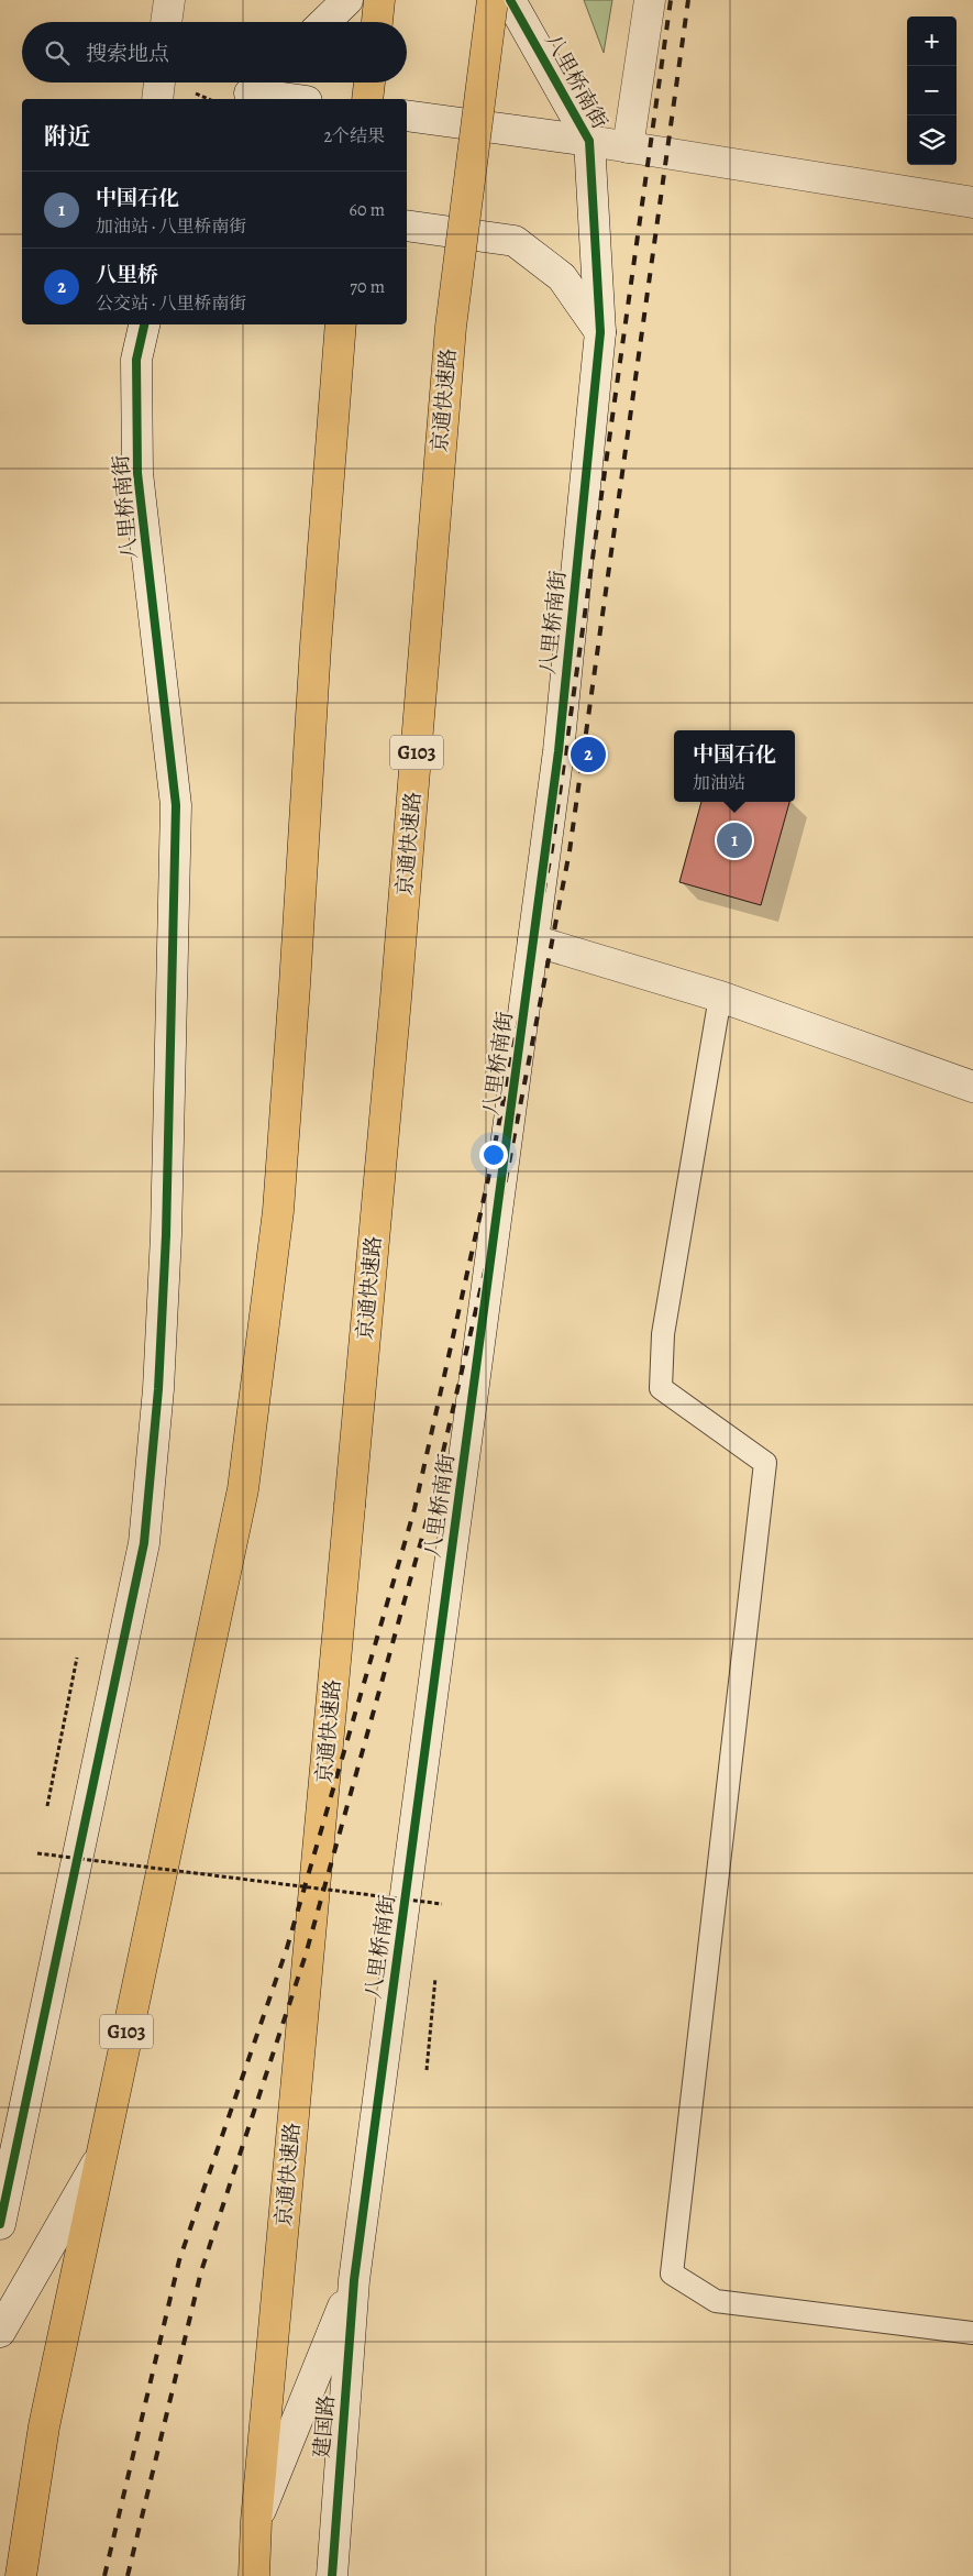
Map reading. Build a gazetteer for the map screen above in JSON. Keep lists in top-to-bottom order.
{
  "streets": {
    "highway": ["京通快速路", "G103"],
    "street": ["八里桥南街", "建国路"]
  },
  "crossings": [
    ["八里桥南街", "建国路"]
  ],
  "page": {
    "map_buttons": ["+", "−"],
    "search": "搜索地点",
    "heading": ["附近", "2个结果"],
    "list": [
      {
        "mark": "1",
        "name": "中国石化",
        "note": "加油站 · 八里桥南街",
        "value": "60 m"
      },
      {
        "mark": "2",
        "name": "八里桥",
        "note": "公交站 · 八里桥南街",
        "value": "70 m"
      }
    ],
    "popup": ["中国石化", "加油站"],
    "pins": ["2", "1"]
  }
}
